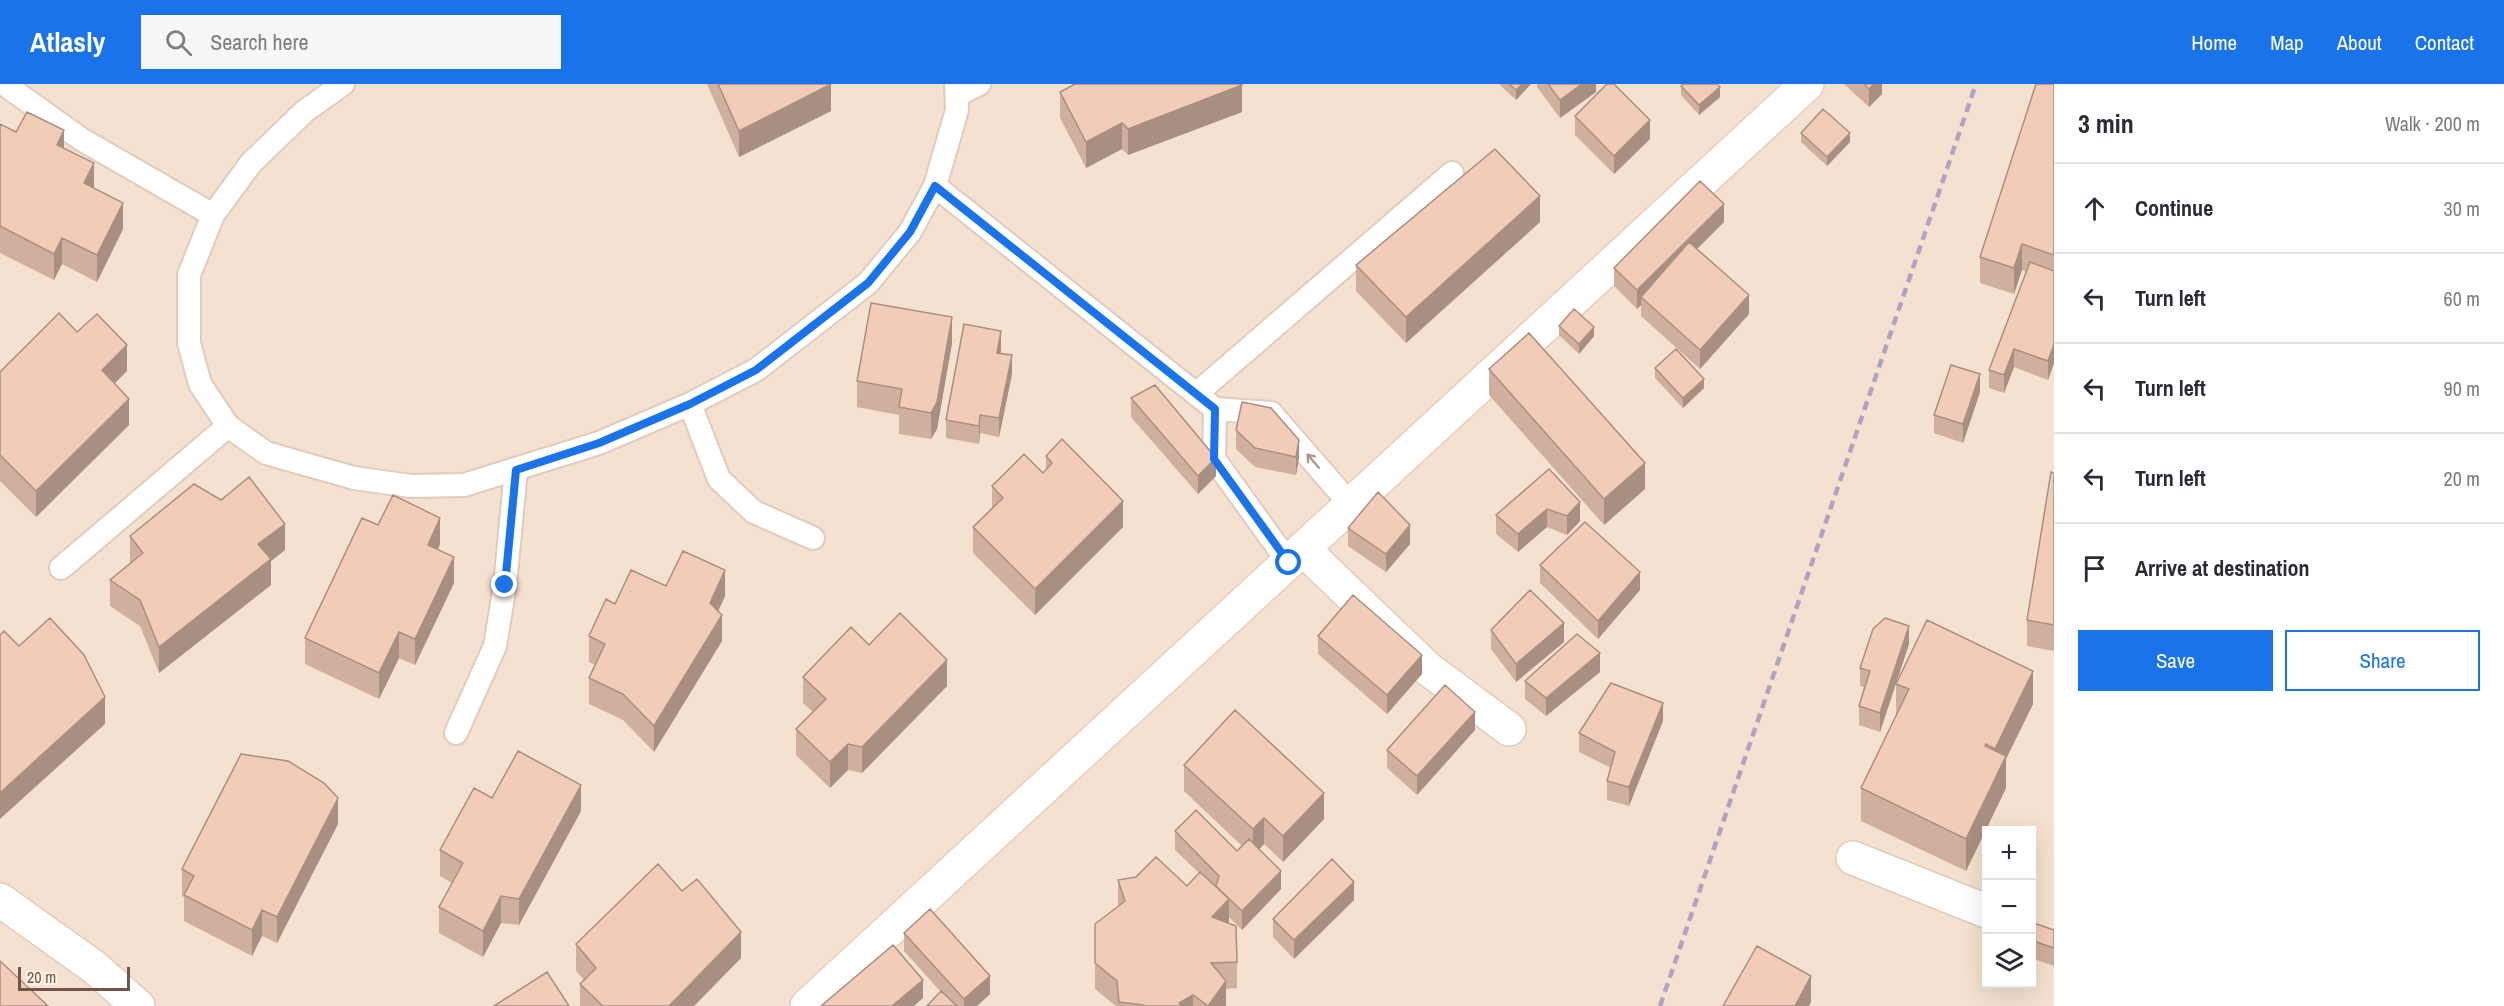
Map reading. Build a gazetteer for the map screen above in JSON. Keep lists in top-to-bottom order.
{
  "scale_bar": "20 m",
  "page": {
    "header": "Atlasly",
    "search": "Search here",
    "nav": [
      "Home",
      "Map",
      "About",
      "Contact"
    ],
    "heading": ["3 min", "Walk · 200 m"],
    "list": [
      ["Continue", "30 m"],
      ["Turn left", "60 m"],
      ["Turn left", "90 m"],
      ["Turn left", "20 m"],
      "Arrive at destination"
    ],
    "buttons": ["Save", "Share"],
    "map_buttons": ["+", "−"],
    "scale": "20 m"
  }
}
